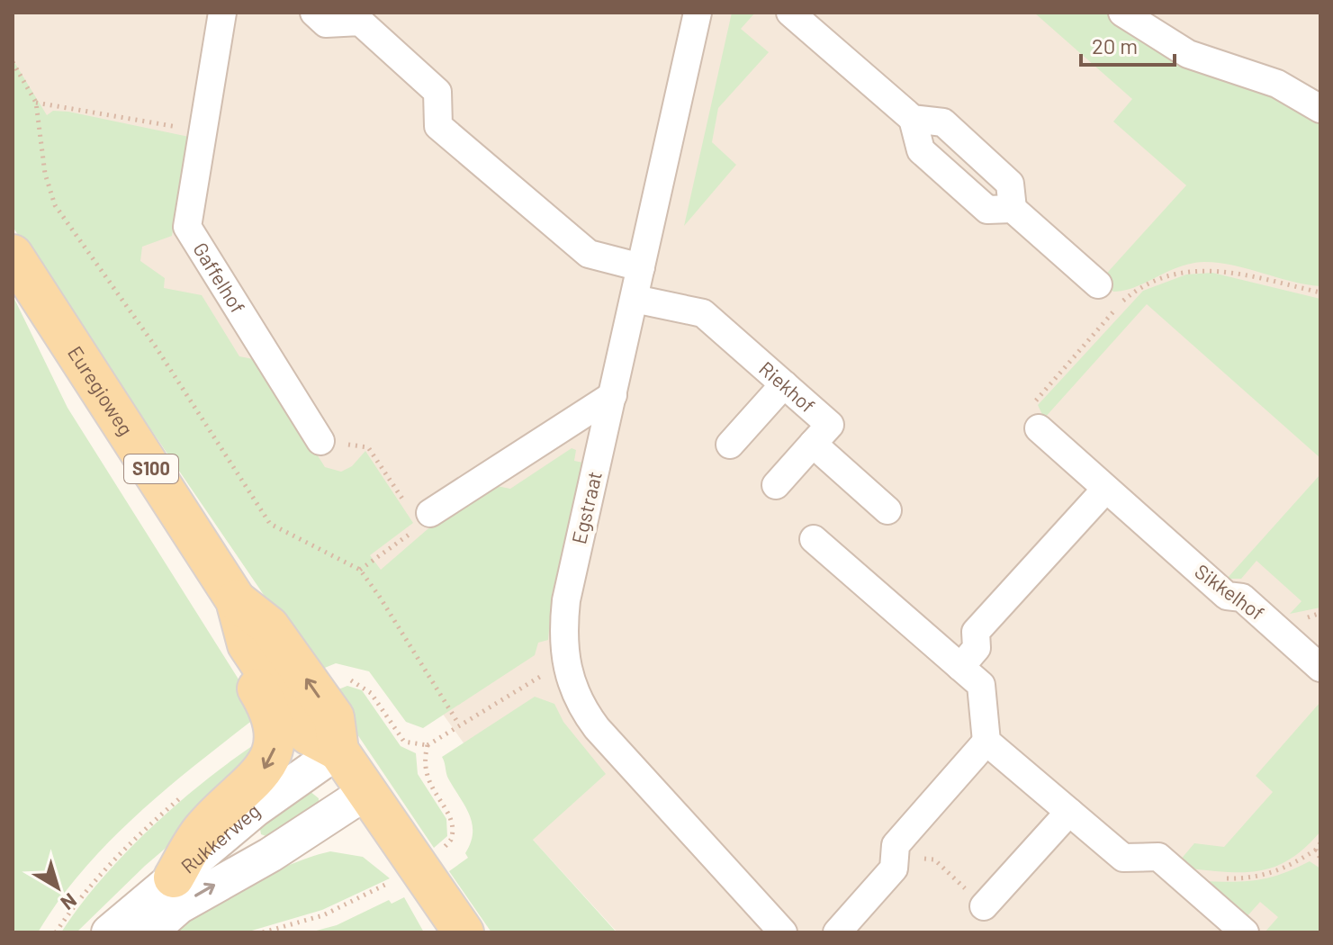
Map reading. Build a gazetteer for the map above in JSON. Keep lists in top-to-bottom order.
{
  "streets": {
    "main road": ["Euregioweg", "S100"],
    "street": [
      "Gaffelhof",
      "Riekhof",
      "Egstraat",
      "Sikkelhof",
      "Rukkerweg"
    ]
  },
  "crossings": [
    ["Riekhof", "Egstraat"],
    ["Euregioweg", "Rukkerweg"]
  ],
  "scale_bar": "20 m",
  "north": "bottom right"
}
